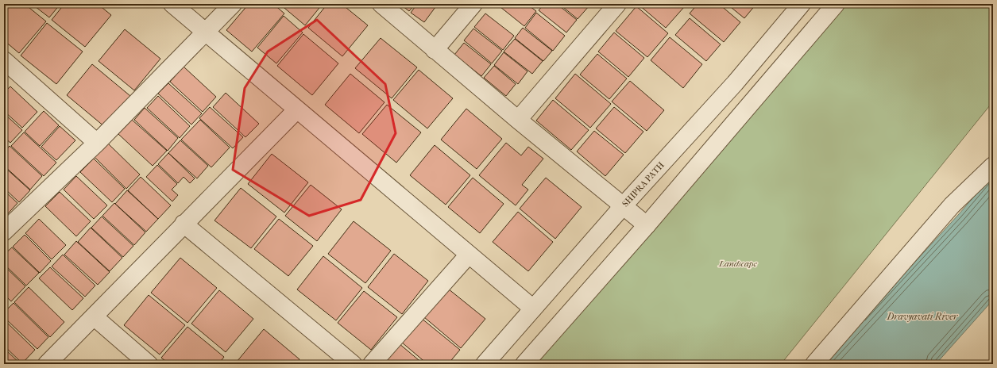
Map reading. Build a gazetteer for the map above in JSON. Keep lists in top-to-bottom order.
{
  "streets": {
    "street": ["SHIPRA PATH"]
  },
  "water": ["Dravyavati River"],
  "parks": ["Landscape"]
}
